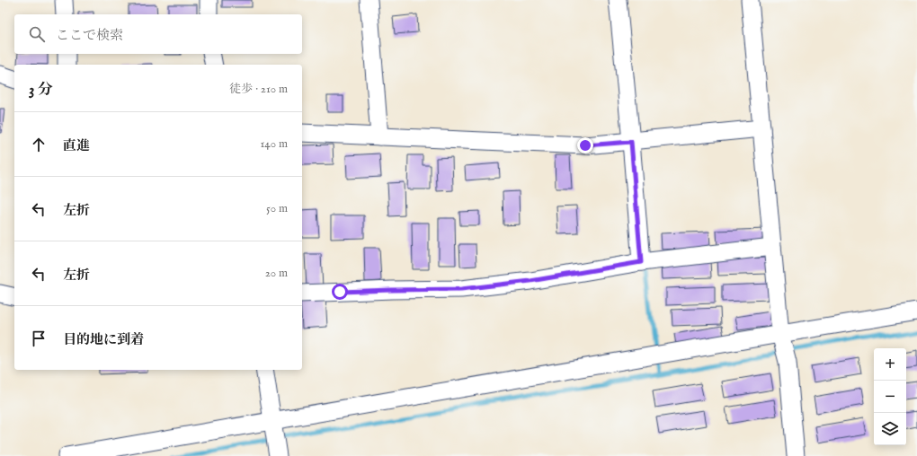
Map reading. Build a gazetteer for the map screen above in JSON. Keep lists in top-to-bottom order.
{
  "page": {
    "search": "ここで検索",
    "heading": ["3 分", "徒歩 · 210 m"],
    "list": [
      ["直進", "140 m"],
      ["左折", "50 m"],
      ["左折", "20 m"],
      "目的地に到着"
    ],
    "map_buttons": ["+", "−"]
  }
}
